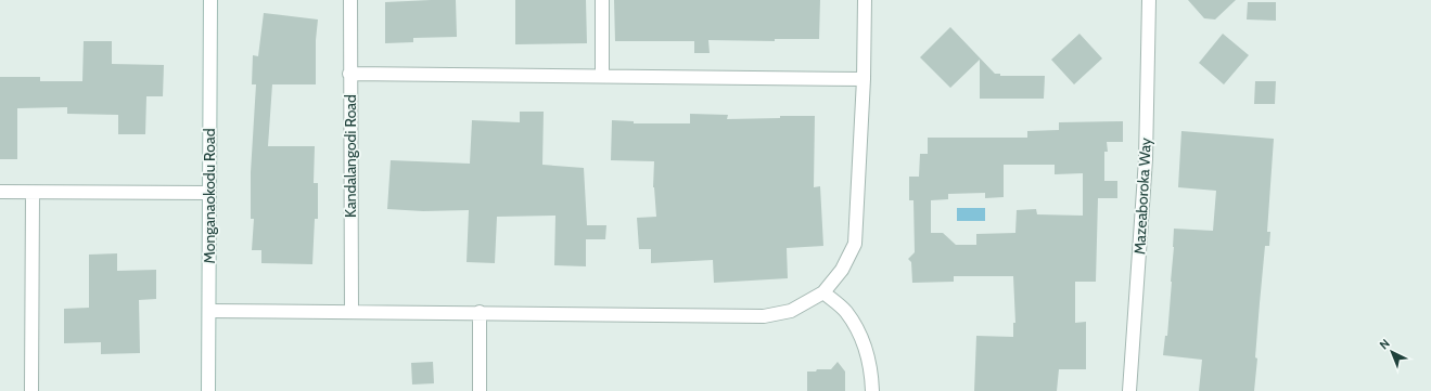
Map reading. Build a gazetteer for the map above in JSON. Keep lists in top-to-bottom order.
{
  "streets": {
    "street": ["Kandalangodi Road", "Monganaokodu Road", "Mazeaboroka Way"]
  },
  "north": "top left"
}
